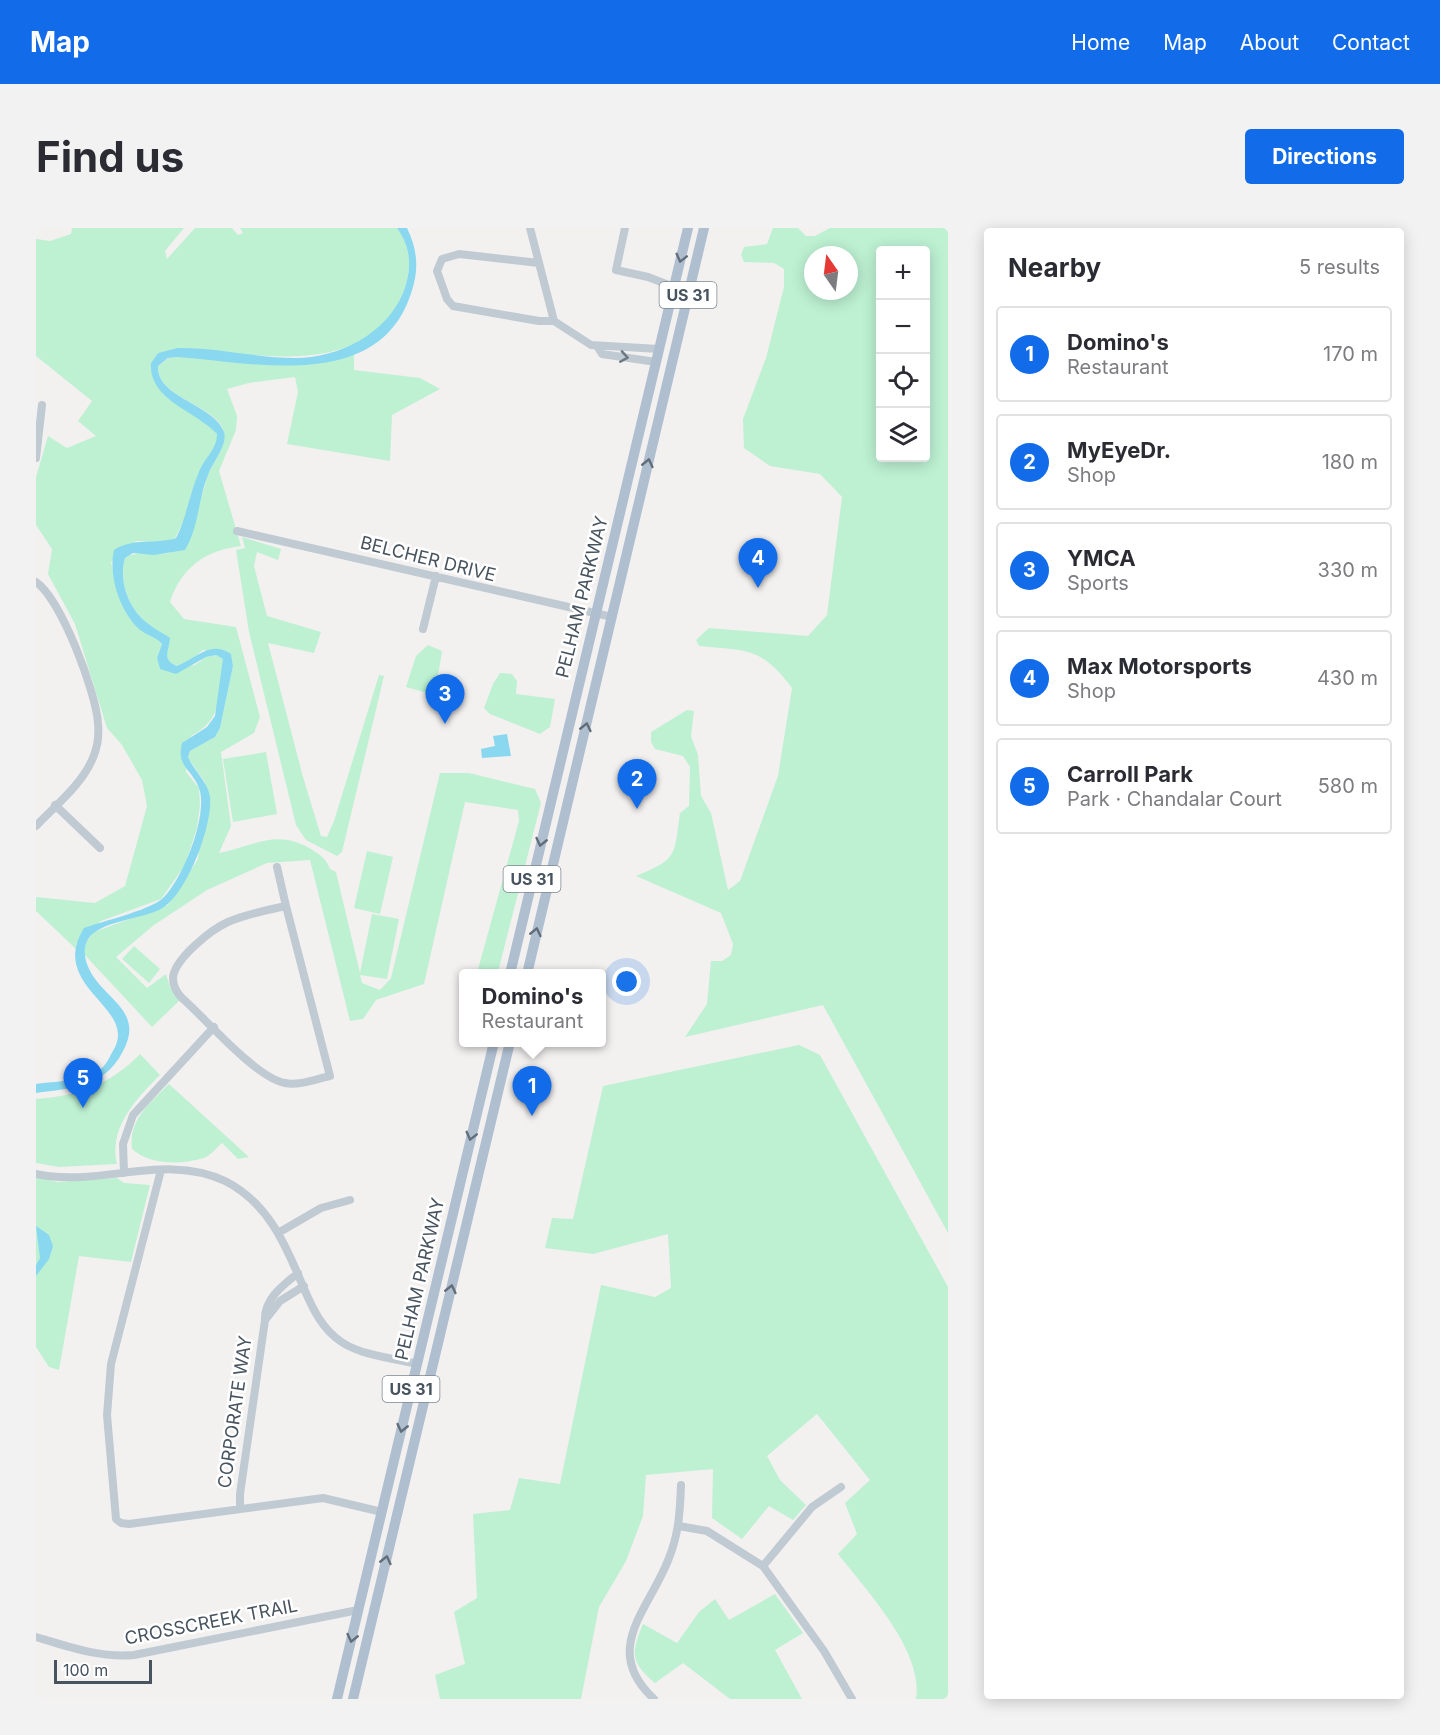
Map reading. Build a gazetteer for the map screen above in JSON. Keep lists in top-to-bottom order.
{
  "streets": {
    "main road": ["US 31", "PELHAM PARKWAY"],
    "street": ["BELCHER DRIVE", "CORPORATE WAY", "CROSSCREEK TRAIL"]
  },
  "crossings": [
    ["BELCHER DRIVE", "PELHAM PARKWAY"],
    ["PELHAM PARKWAY", "CROSSCREEK TRAIL"]
  ],
  "scale_bar": "100 m",
  "north": "top",
  "page": {
    "header": "Map",
    "nav": [
      "Home",
      "Map",
      "About",
      "Contact"
    ],
    "buttons": "Directions",
    "title": "Find us",
    "heading": ["Nearby", "5 results"],
    "map_buttons": ["+", "−"],
    "list": [
      {
        "mark": "1",
        "name": "Domino's",
        "note": "Restaurant",
        "value": "170 m"
      },
      {
        "mark": "2",
        "name": "MyEyeDr.",
        "note": "Shop",
        "value": "180 m"
      },
      {
        "mark": "3",
        "name": "YMCA",
        "note": "Sports",
        "value": "330 m"
      },
      {
        "mark": "4",
        "name": "Max Motorsports",
        "note": "Shop",
        "value": "430 m"
      },
      {
        "mark": "5",
        "name": "Carroll Park",
        "note": "Park · Chandalar Court",
        "value": "580 m"
      }
    ],
    "pins": [
      "4",
      "3",
      "2",
      "5",
      "1"
    ],
    "popup": ["Domino's", "Restaurant"],
    "scale": "100 m"
  }
}
